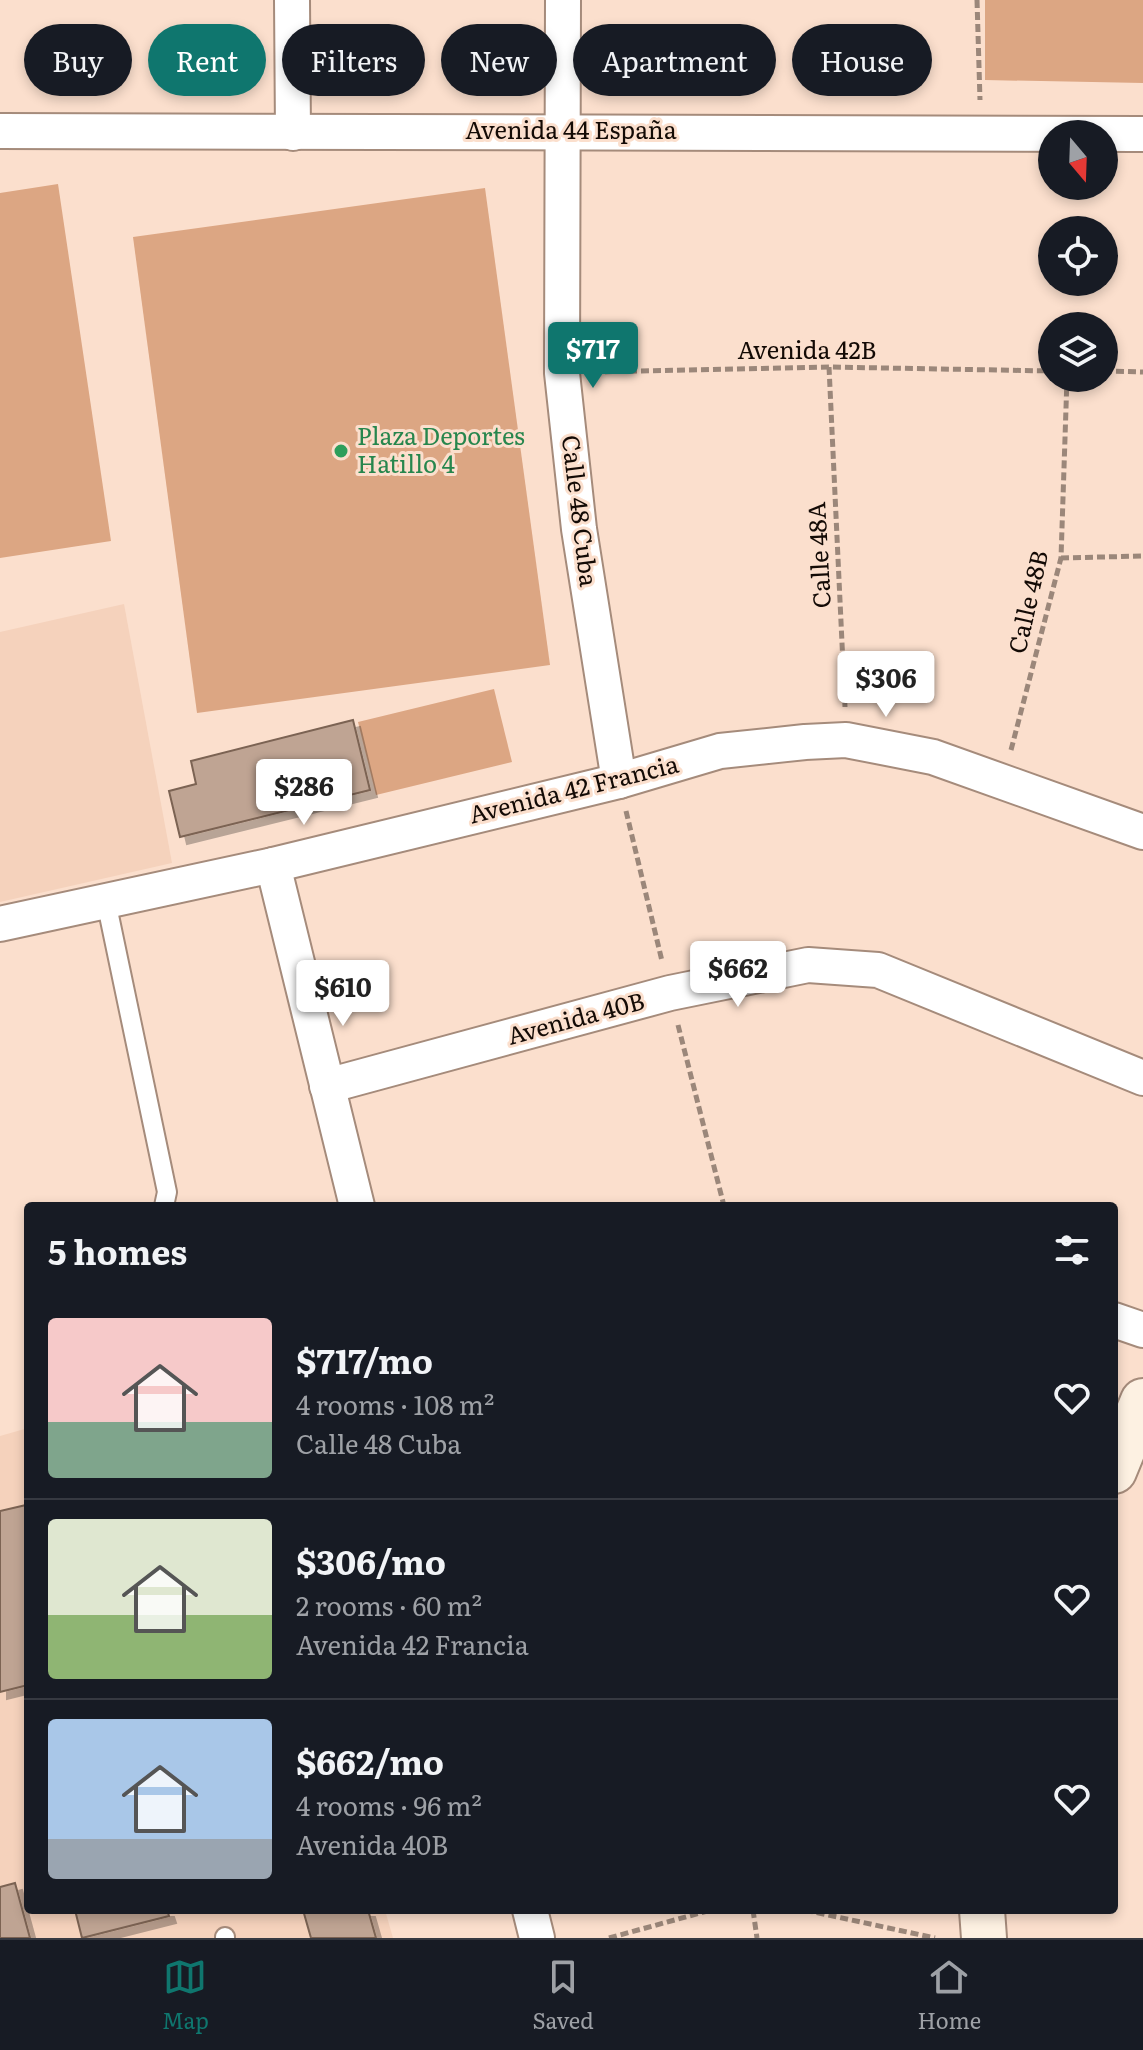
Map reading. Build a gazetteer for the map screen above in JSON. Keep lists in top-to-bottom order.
{
  "streets": {
    "street": [
      "Avenida 44 España",
      "Calle 48 Cuba",
      "Avenida 42 Francia",
      "Avenida 40B"
    ],
    "path": ["Avenida 42B", "Calle 48A", "Calle 48B"]
  },
  "crossings": [
    ["Avenida 44 España", "Calle 48 Cuba"],
    ["Avenida 42B", "Calle 48 Cuba"],
    ["Avenida 42B", "Calle 48A"],
    ["Calle 48 Cuba", "Avenida 42 Francia"],
    ["Calle 48A", "Avenida 42 Francia"],
    ["Calle 48B", "Avenida 42 Francia"]
  ],
  "places": ["Plaza Deportes Hatillo 4"],
  "north": "bottom",
  "page": {
    "chip": [
      "Buy",
      "Rent",
      "Filters",
      "New",
      "Apartment",
      "House"
    ],
    "price": [
      "$717",
      "$306",
      "$286",
      "$662",
      "$610"
    ],
    "heading": "5 homes",
    "list": [
      {
        "name": "$717/mo",
        "note": "4 rooms · 108 m² · Calle 48 Cuba"
      },
      {
        "name": "$306/mo",
        "note": "2 rooms · 60 m² · Avenida 42 Francia"
      },
      {
        "name": "$662/mo",
        "note": "4 rooms · 96 m² · Avenida 40B"
      }
    ],
    "tabs": ["Map", "Saved", "Home"]
  }
}
